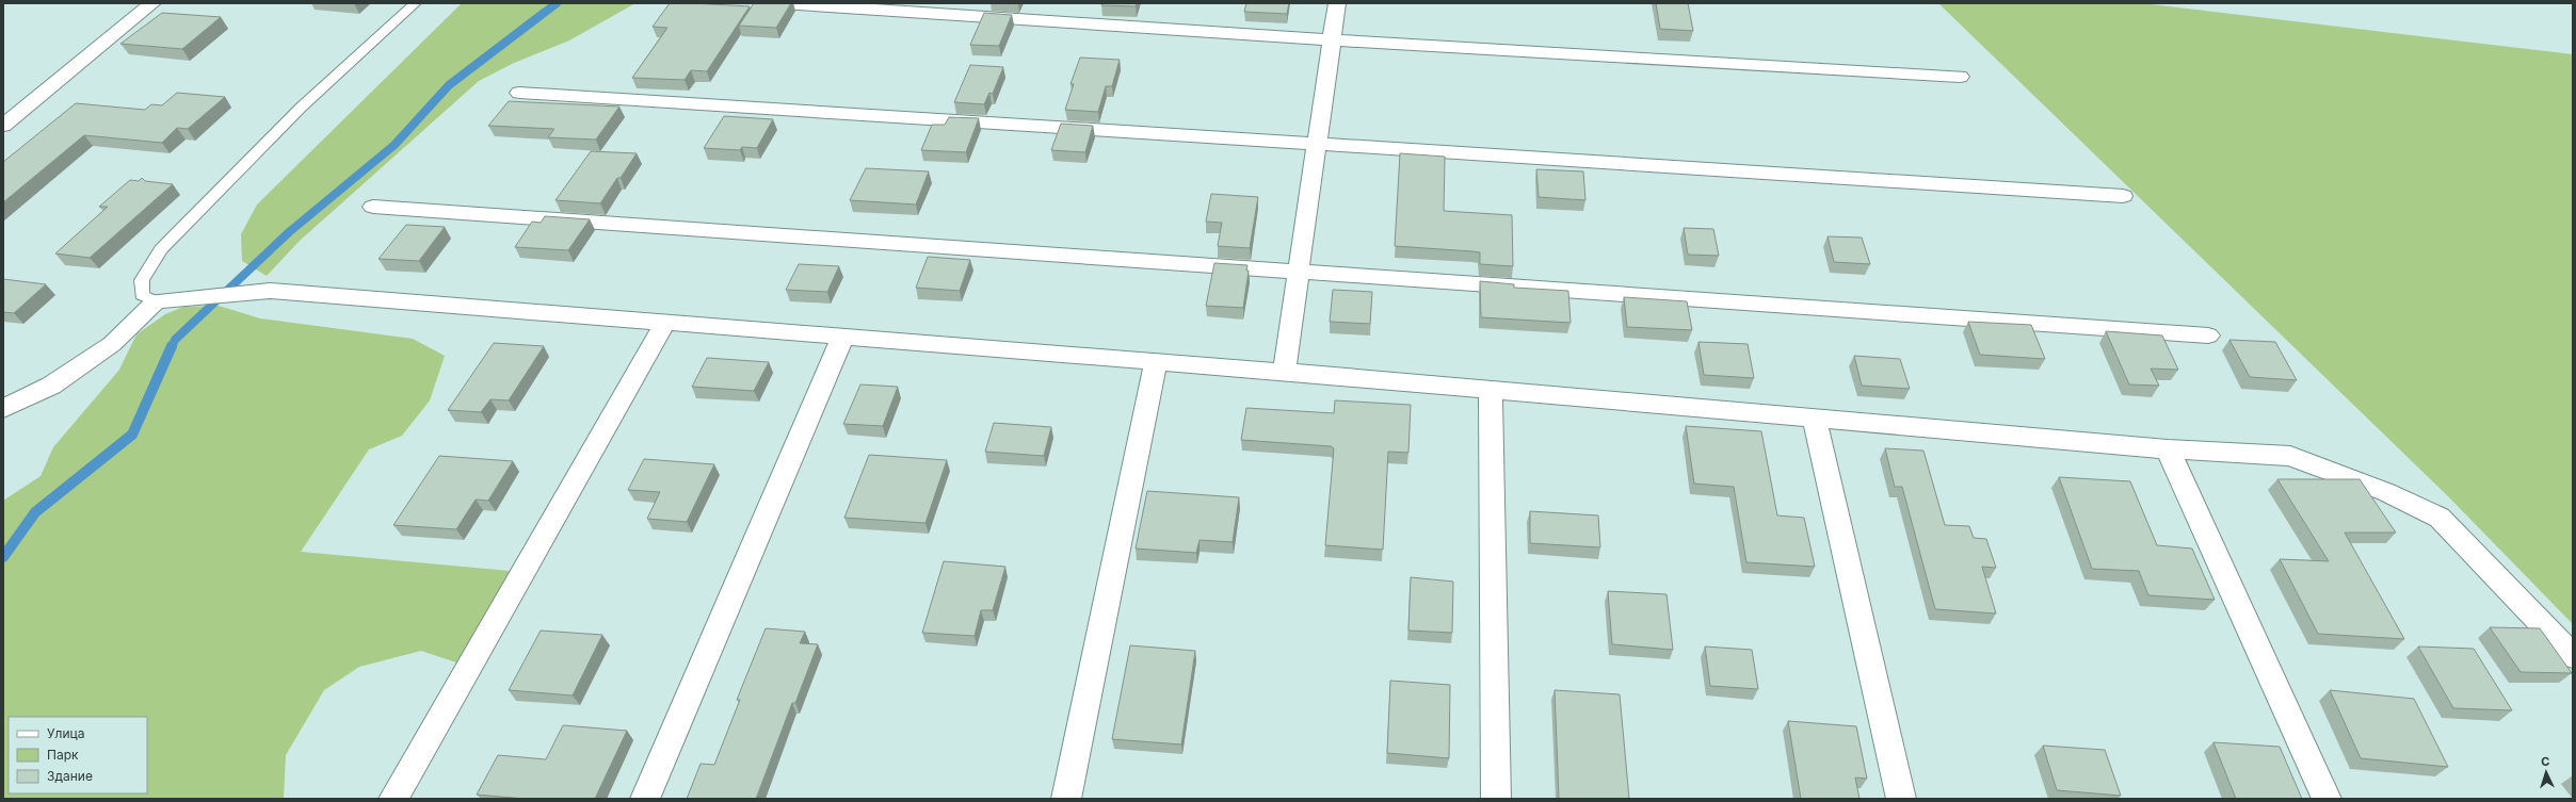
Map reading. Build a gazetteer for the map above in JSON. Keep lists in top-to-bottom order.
{
  "legend": ["Улица", "Парк", "Здание"],
  "north": "top"
}
